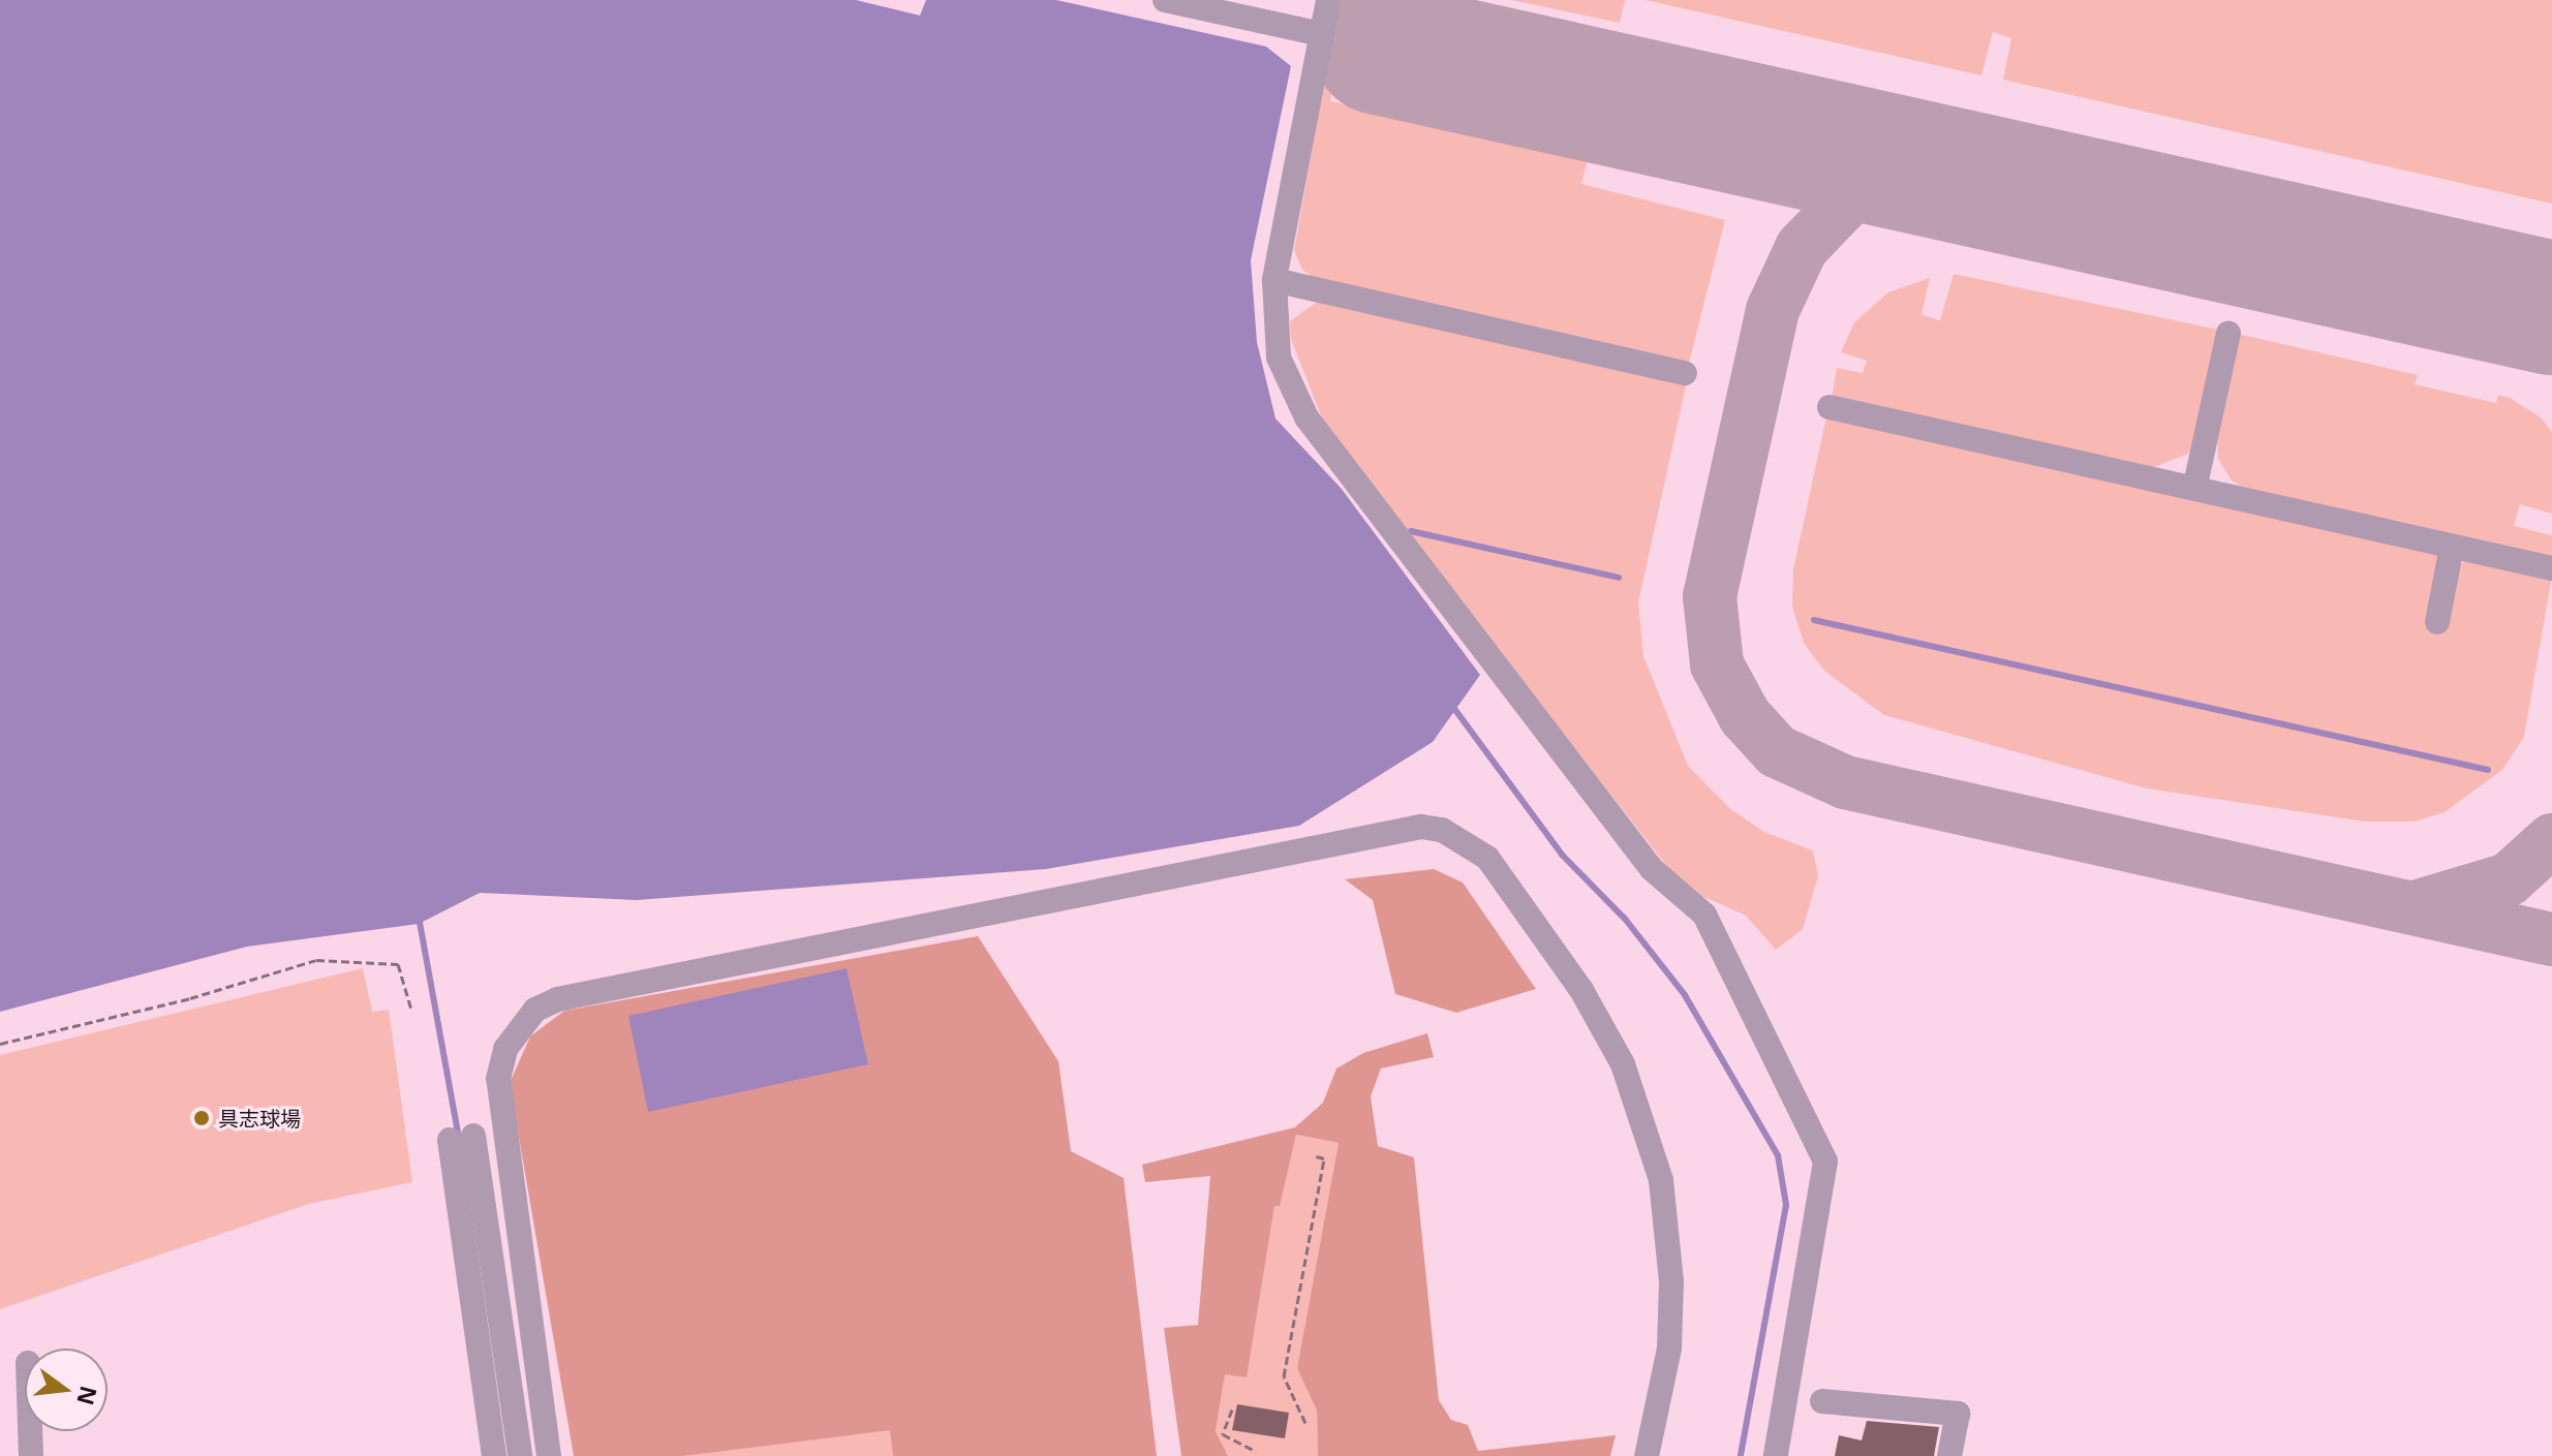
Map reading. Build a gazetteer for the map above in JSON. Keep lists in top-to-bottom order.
{
  "places": ["具志球場"],
  "north": "right"
}
